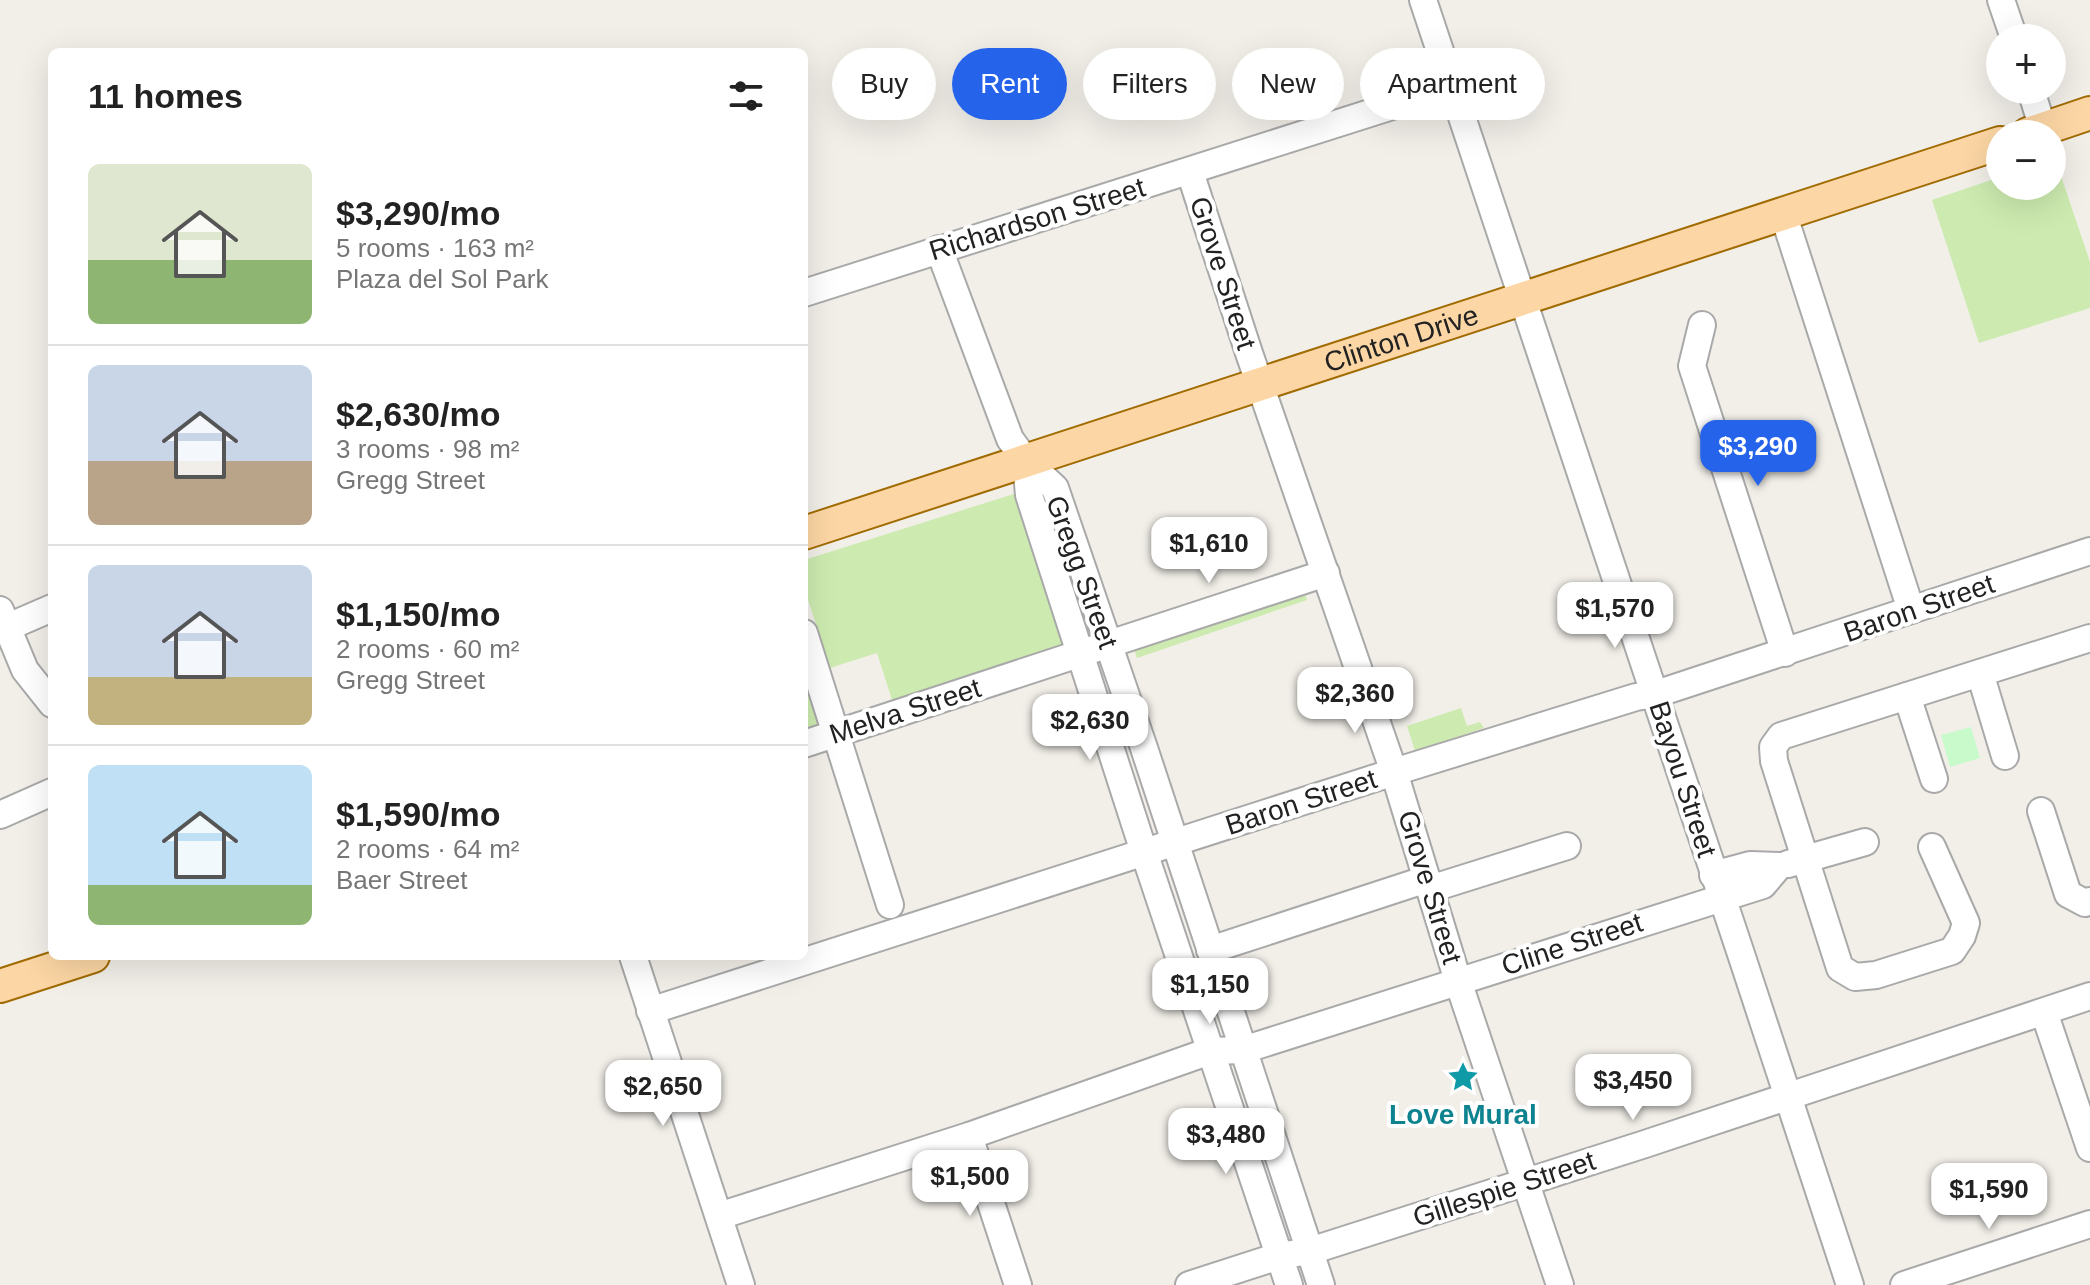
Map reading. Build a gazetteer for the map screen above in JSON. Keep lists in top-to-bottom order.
{
  "streets": {
    "main road": ["Clinton Drive"],
    "street": [
      "Richardson Street",
      "Grove Street",
      "Gregg Street",
      "Baron Street",
      "Melva Street",
      "Bayou Street",
      "Cline Street",
      "Gillespie Street"
    ]
  },
  "crossings": [
    ["Richardson Street", "Grove Street"],
    ["Richardson Street", "Gregg Street"],
    ["Grove Street", "Clinton Drive"],
    ["Grove Street", "Baron Street"],
    ["Grove Street", "Melva Street"],
    ["Grove Street", "Cline Street"],
    ["Grove Street", "Gillespie Street"],
    ["Clinton Drive", "Gregg Street"],
    ["Clinton Drive", "Bayou Street"],
    ["Gregg Street", "Baron Street"],
    ["Gregg Street", "Melva Street"],
    ["Gregg Street", "Cline Street"],
    ["Gregg Street", "Gillespie Street"],
    ["Baron Street", "Bayou Street"],
    ["Bayou Street", "Cline Street"],
    ["Bayou Street", "Gillespie Street"]
  ],
  "places": {
    "place": ["Love Mural"]
  },
  "page": {
    "map_buttons": ["+", "−"],
    "chip": [
      "Buy",
      "Rent",
      "Filters",
      "New",
      "Apartment"
    ],
    "heading": "11 homes",
    "list": [
      {
        "name": "$3,290/mo",
        "note": "5 rooms · 163 m² · Plaza del Sol Park"
      },
      {
        "name": "$2,630/mo",
        "note": "3 rooms · 98 m² · Gregg Street"
      },
      {
        "name": "$1,150/mo",
        "note": "2 rooms · 60 m² · Gregg Street"
      },
      {
        "name": "$1,590/mo",
        "note": "2 rooms · 64 m² · Baer Street"
      }
    ],
    "price": [
      "$3,290",
      "$1,610",
      "$1,570",
      "$2,360",
      "$2,630",
      "$1,150",
      "$3,450",
      "$2,650",
      "$3,480",
      "$1,500",
      "$1,590"
    ]
  }
}
